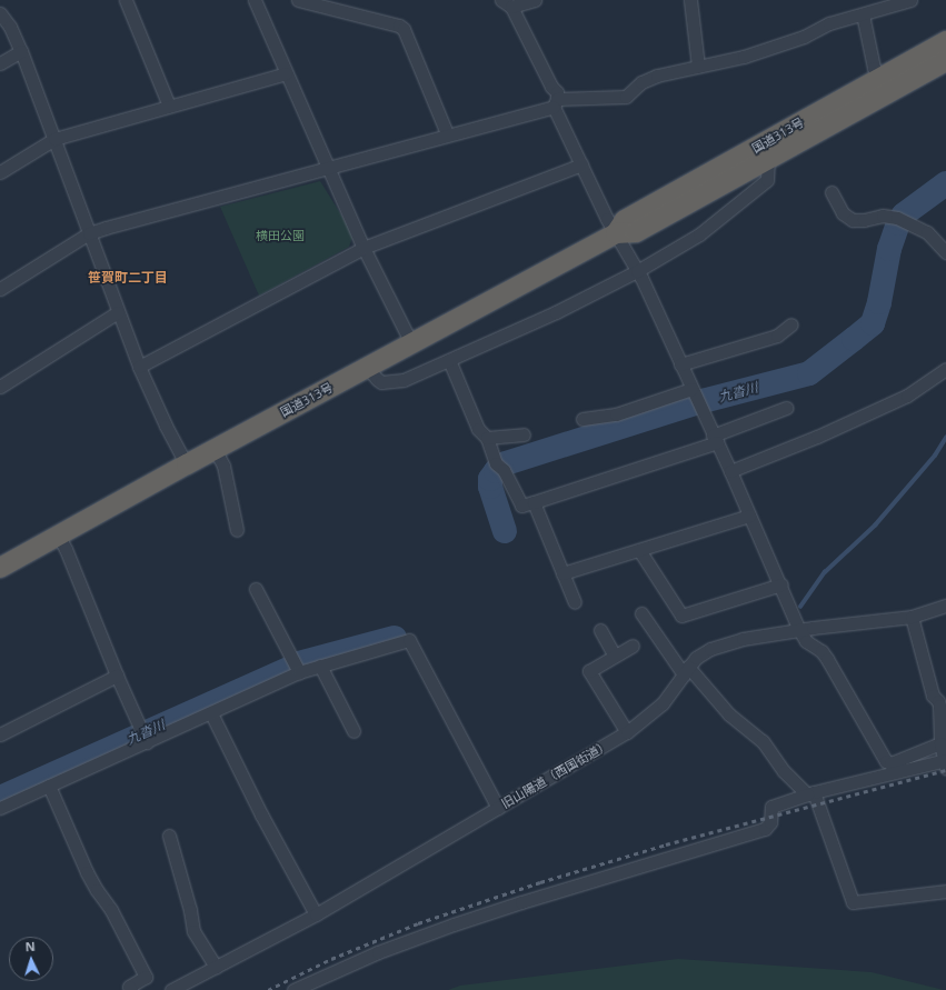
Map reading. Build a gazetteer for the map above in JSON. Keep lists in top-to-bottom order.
{
  "streets": {
    "highway": ["国道313号"],
    "street": ["旧山陽道（西国街道）"]
  },
  "districts": ["笹賀町二丁目"],
  "water": ["九沓川"],
  "parks": ["横田公園"],
  "north": "top"
}
